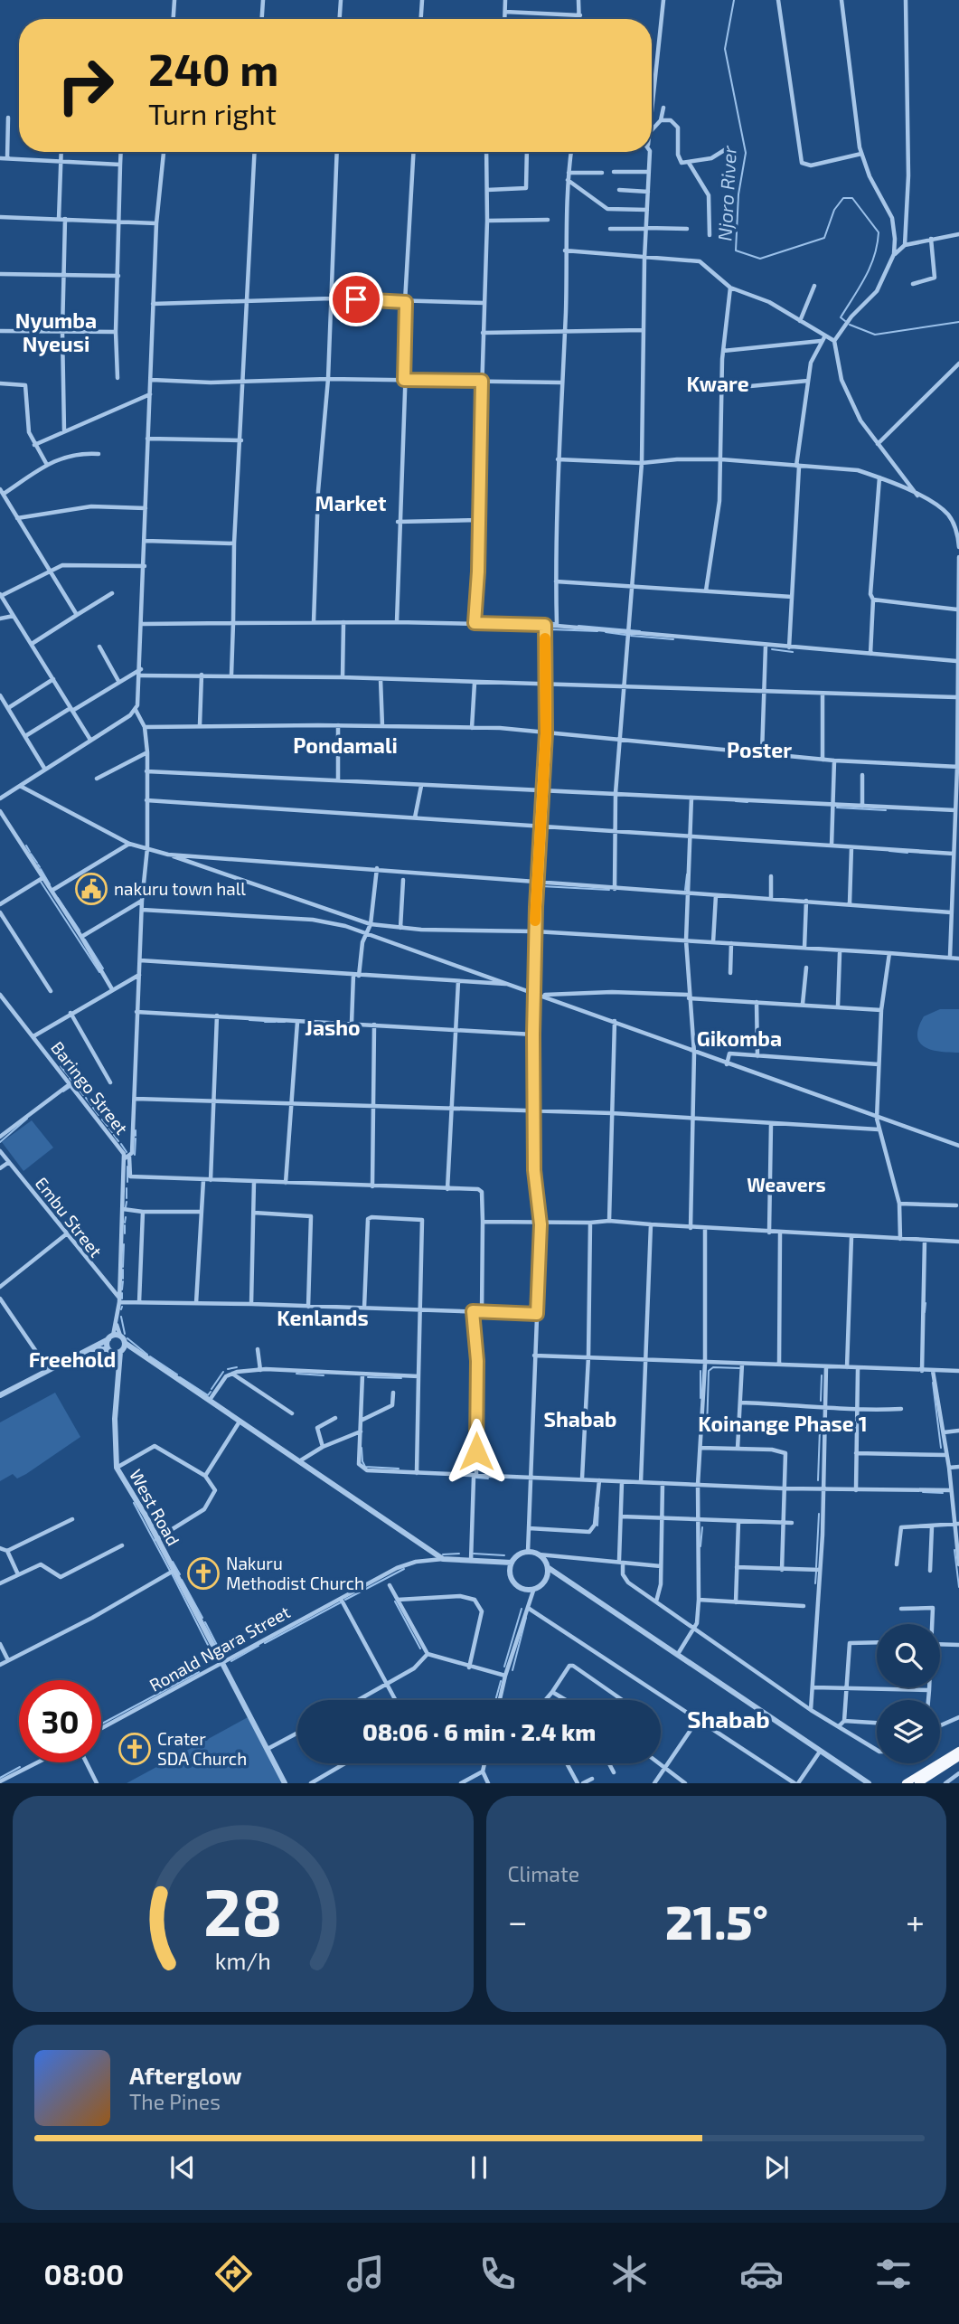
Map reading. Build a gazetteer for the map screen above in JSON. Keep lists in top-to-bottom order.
{
  "streets": {
    "street": [
      "Baringo Street",
      "Embu Street",
      "West Road",
      "Ronald Ngara Street"
    ]
  },
  "crossings": [
    ["Baringo Street", "Embu Street"],
    ["Baringo Street", "West Road"],
    ["West Road", "Ronald Ngara Street"]
  ],
  "districts": [
    "Nyumba Nyeusi",
    "Kware",
    "Market",
    "Pondamali",
    "Poster",
    "Jasho",
    "Gikomba",
    "Weavers",
    "Kenlands",
    "Freehold",
    "Shabab",
    "Koinange Phase 1",
    "Shabab"
  ],
  "water": ["Njoro River"],
  "places": {
    "public building": ["nakuru town hall"],
    "church": ["Nakuru Methodist Church", "Crater SDA Church"]
  },
  "page": {
    "turn": ["240 m", "Turn right"],
    "limit": "30",
    "trip": "08:06 · 6 min · 2.4 km",
    "tile": "Climate",
    "heat": ["−", "21.5°", "+"],
    "song": ["Afterglow", "The Pines"],
    "tabs": "08:00",
    "gauge": ["28", "km/h"]
  }
}
